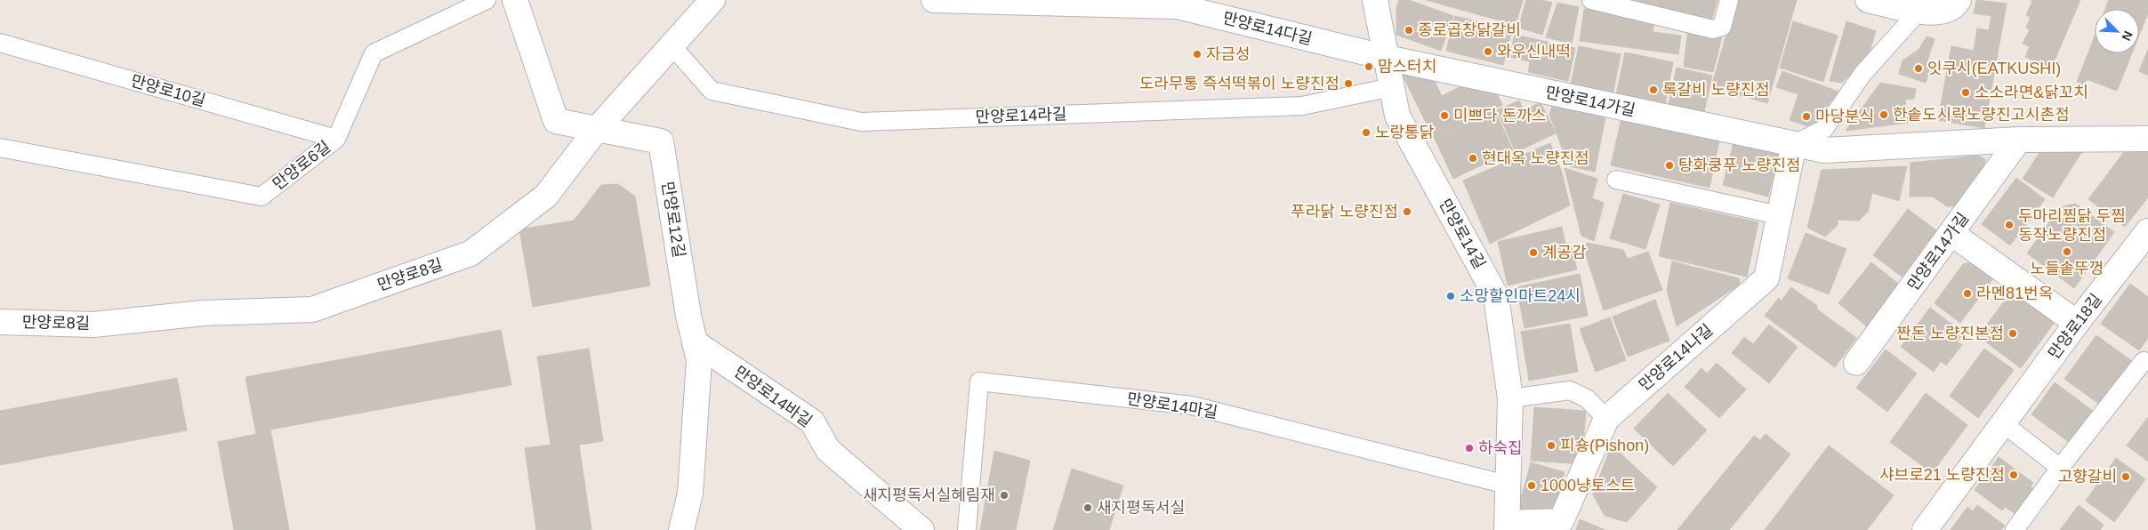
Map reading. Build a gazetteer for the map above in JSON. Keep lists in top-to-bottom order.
{
  "streets": {
    "street": [
      "만양로14다길",
      "만양로14가길",
      "만양로12길",
      "만양로14길",
      "만양로8길",
      "만양로18길",
      "만양로14나길",
      "만양로14바길"
    ],
    "lane": [
      "만양로10길",
      "만양로14라길",
      "만양로6길",
      "만양로14마길"
    ]
  },
  "crossings": [
    ["만양로14다길", "만양로14가길"],
    ["만양로14다길", "만양로14길"],
    ["만양로10길", "만양로6길"],
    ["만양로14가길", "만양로14길"],
    ["만양로14가길", "만양로14나길"],
    ["만양로14라길", "만양로14길"],
    ["만양로14라길", "만양로8길"],
    ["만양로12길", "만양로8길"],
    ["만양로12길", "만양로14바길"],
    ["만양로14길", "만양로14나길"],
    ["만양로14길", "만양로14마길"]
  ],
  "places": [
    "종로곱창닭갈비",
    "와우신내떡",
    "자금성",
    "맘스터치",
    "잇쿠시(EATKUSHI)",
    "도라무통 즉석떡볶이 노량진점",
    "록갈비 노량진점",
    "소소라면&닭꼬치",
    "한솥도시락노량진고시촌점",
    "미쁘다 돈까스",
    "마당분식",
    "노랑통닭",
    "현대옥 노량진점",
    "탕화쿵푸 노량진점",
    "푸라닭 노량진점",
    "두마리찜닭 두찜 동작노량진점",
    "노들솥뚜껑",
    "계공감",
    "라멘81번옥",
    "소망할인마트24시",
    "짠돈 노량진본점",
    "피숑(Pishon)",
    "하숙집",
    "샤브로21 노량진점",
    "고향갈비",
    "1000냥토스트",
    "새지평독서실혜림재",
    "새지평독서실"
  ],
  "north": "bottom right"
}
